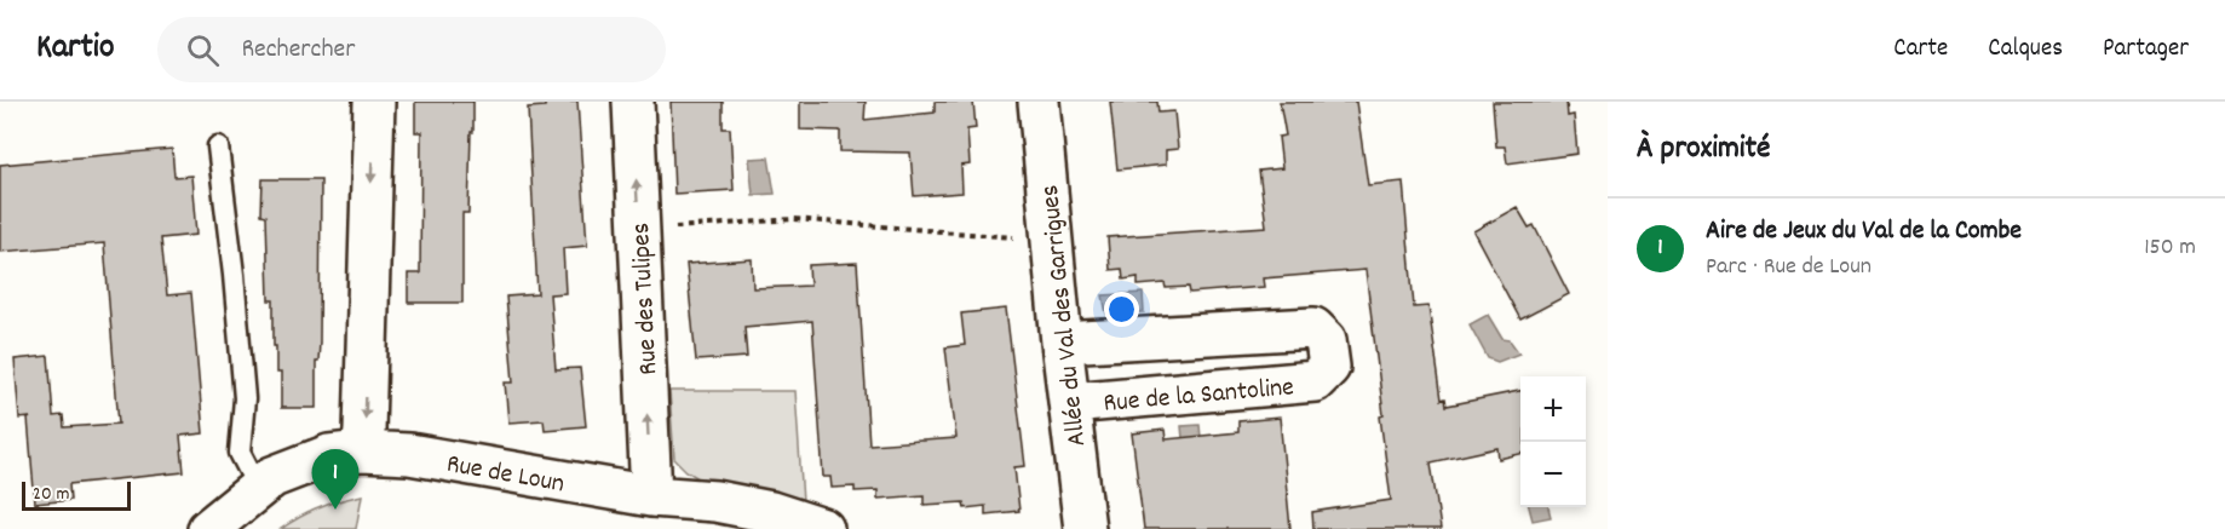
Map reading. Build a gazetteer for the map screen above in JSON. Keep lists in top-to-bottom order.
{
  "streets": {
    "street": [
      "Rue des Tulipes",
      "Allée du Val des Garrigues",
      "Rue de la Santoline",
      "Rue de Loun"
    ]
  },
  "crossings": [
    ["Rue des Tulipes", "Rue de Loun"],
    ["Allée du Val des Garrigues", "Rue de la Santoline"]
  ],
  "scale_bar": "20 m",
  "page": {
    "header": "Kartio",
    "search": "Rechercher",
    "nav": ["Carte", "Calques", "Partager"],
    "heading": "À proximité",
    "list": [
      {
        "mark": "1",
        "name": "Aire de Jeux du Val de la Combe",
        "note": "Parc · Rue de Loun",
        "value": "150 m"
      }
    ],
    "map_buttons": ["+", "−"],
    "pins": "1",
    "scale": "20 m"
  }
}
